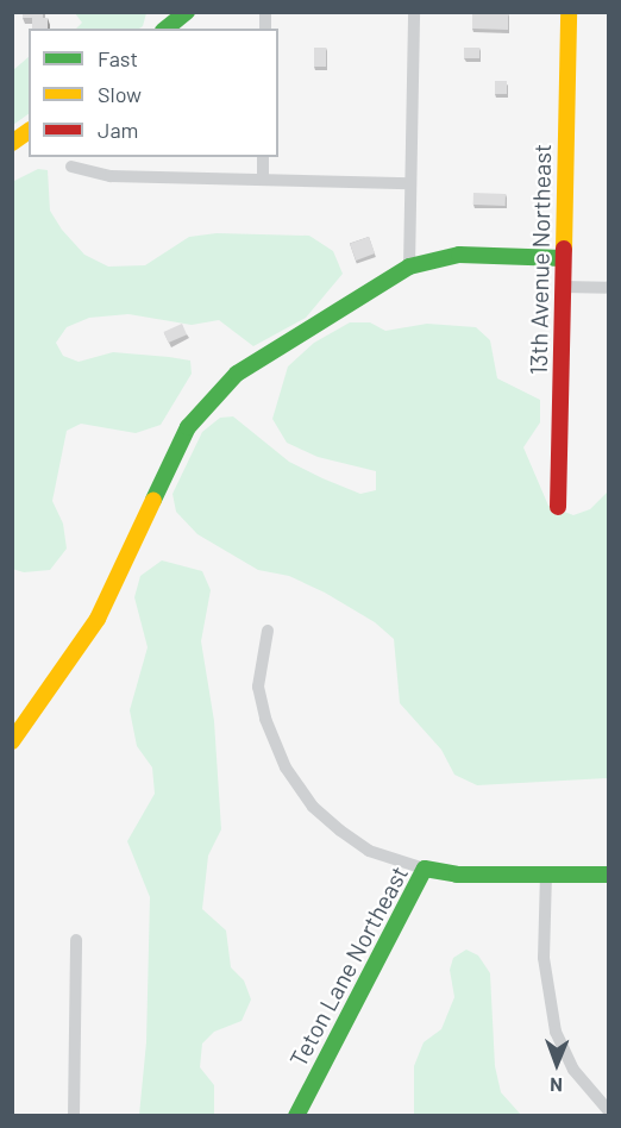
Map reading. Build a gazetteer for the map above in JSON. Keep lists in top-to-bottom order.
{
  "streets": {
    "street": ["13th Avenue Northeast", "Teton Lane Northeast"]
  },
  "legend": ["Fast", "Slow", "Jam"],
  "north": "bottom"
}
